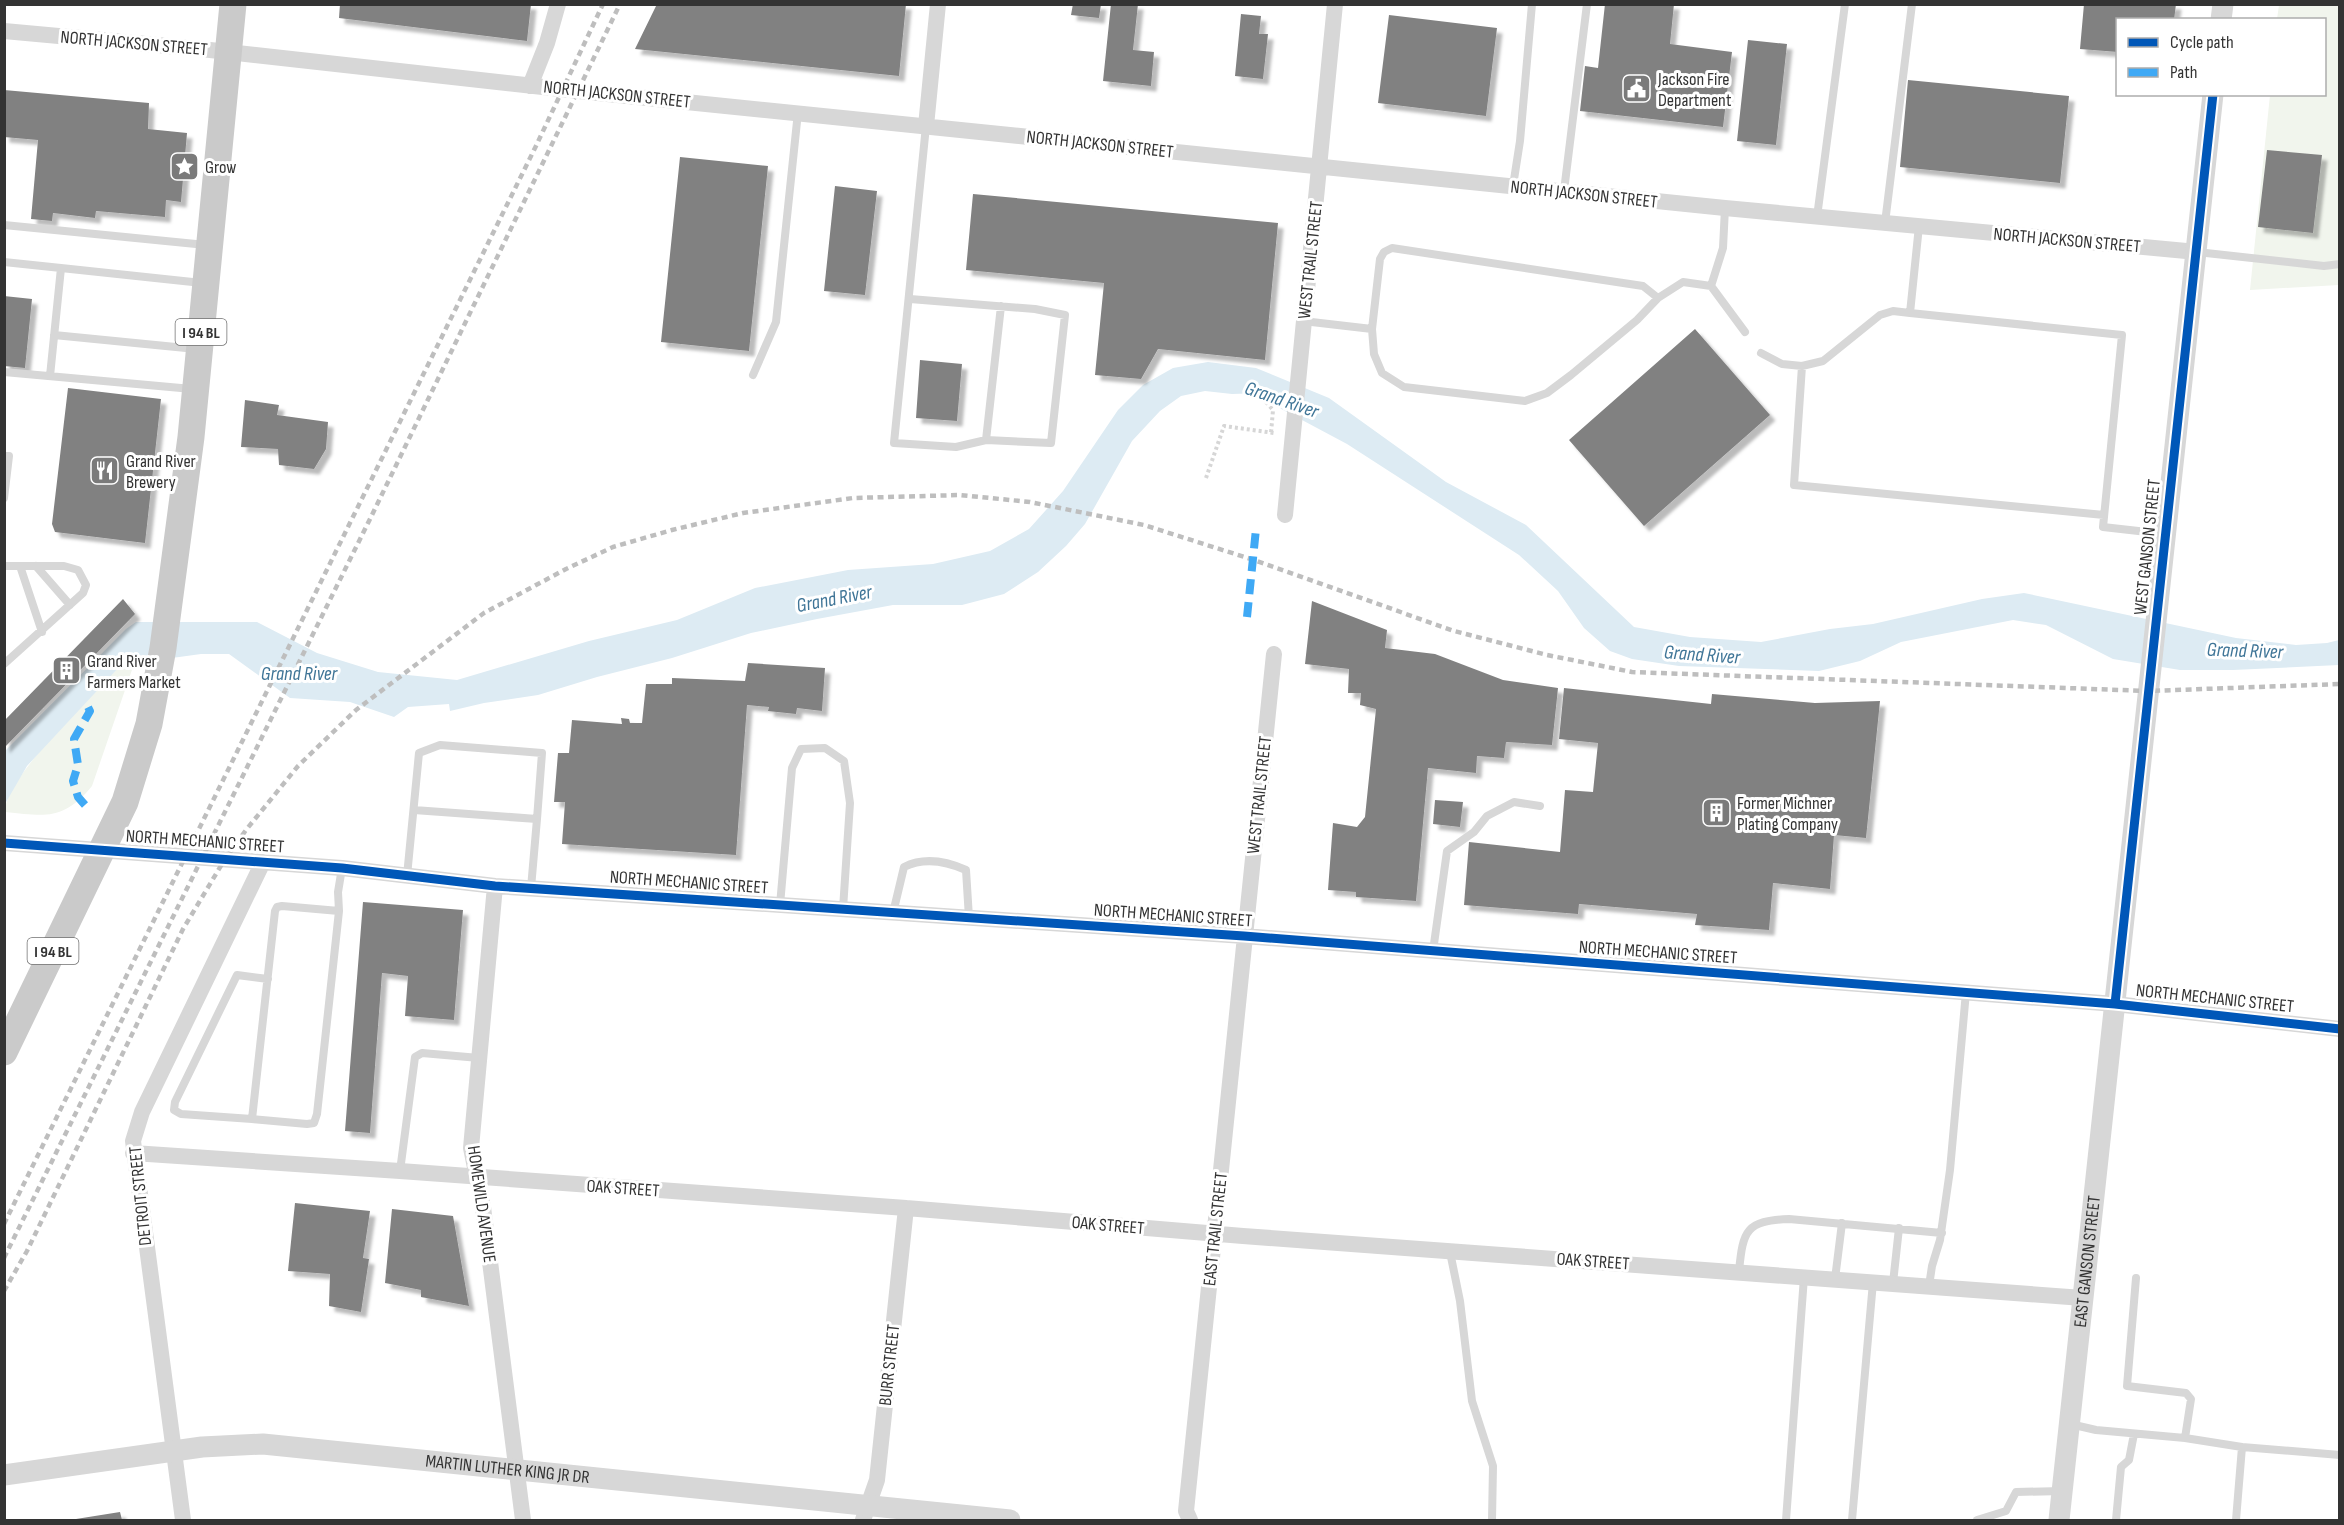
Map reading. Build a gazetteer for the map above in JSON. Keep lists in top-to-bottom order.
{
  "streets": {
    "main road": ["I 94 BL"],
    "street": [
      "NORTH JACKSON STREET",
      "WEST TRAIL STREET",
      "WEST GANSON STREET",
      "NORTH MECHANIC STREET",
      "OAK STREET",
      "DETROIT STREET",
      "HOMEWILD AVENUE",
      "EAST TRAIL STREET",
      "EAST GANSON STREET",
      "BURR STREET",
      "MARTIN LUTHER KING JR DR"
    ]
  },
  "crossings": [
    ["NORTH JACKSON STREET", "WEST TRAIL STREET"],
    ["NORTH JACKSON STREET", "I 94 BL"],
    ["NORTH JACKSON STREET", "WEST GANSON STREET"],
    ["WEST TRAIL STREET", "NORTH MECHANIC STREET"],
    ["WEST TRAIL STREET", "EAST TRAIL STREET"],
    ["I 94 BL", "NORTH MECHANIC STREET"],
    ["WEST GANSON STREET", "NORTH MECHANIC STREET"],
    ["WEST GANSON STREET", "EAST GANSON STREET"],
    ["NORTH MECHANIC STREET", "DETROIT STREET"],
    ["NORTH MECHANIC STREET", "HOMEWILD AVENUE"],
    ["NORTH MECHANIC STREET", "EAST TRAIL STREET"],
    ["NORTH MECHANIC STREET", "EAST GANSON STREET"],
    ["OAK STREET", "DETROIT STREET"],
    ["OAK STREET", "HOMEWILD AVENUE"],
    ["OAK STREET", "EAST TRAIL STREET"],
    ["OAK STREET", "EAST GANSON STREET"],
    ["OAK STREET", "BURR STREET"],
    ["DETROIT STREET", "MARTIN LUTHER KING JR DR"],
    ["HOMEWILD AVENUE", "MARTIN LUTHER KING JR DR"],
    ["BURR STREET", "MARTIN LUTHER KING JR DR"]
  ],
  "water": ["Grand River"],
  "places": {
    "public building": ["Jackson Fire Department"],
    "place": ["Grow"],
    "restaurant": ["Grand River Brewery"],
    "building": ["Grand River Farmers Market", "Former Michner Plating Company"]
  },
  "legend": ["Cycle path", "Path"]
}
